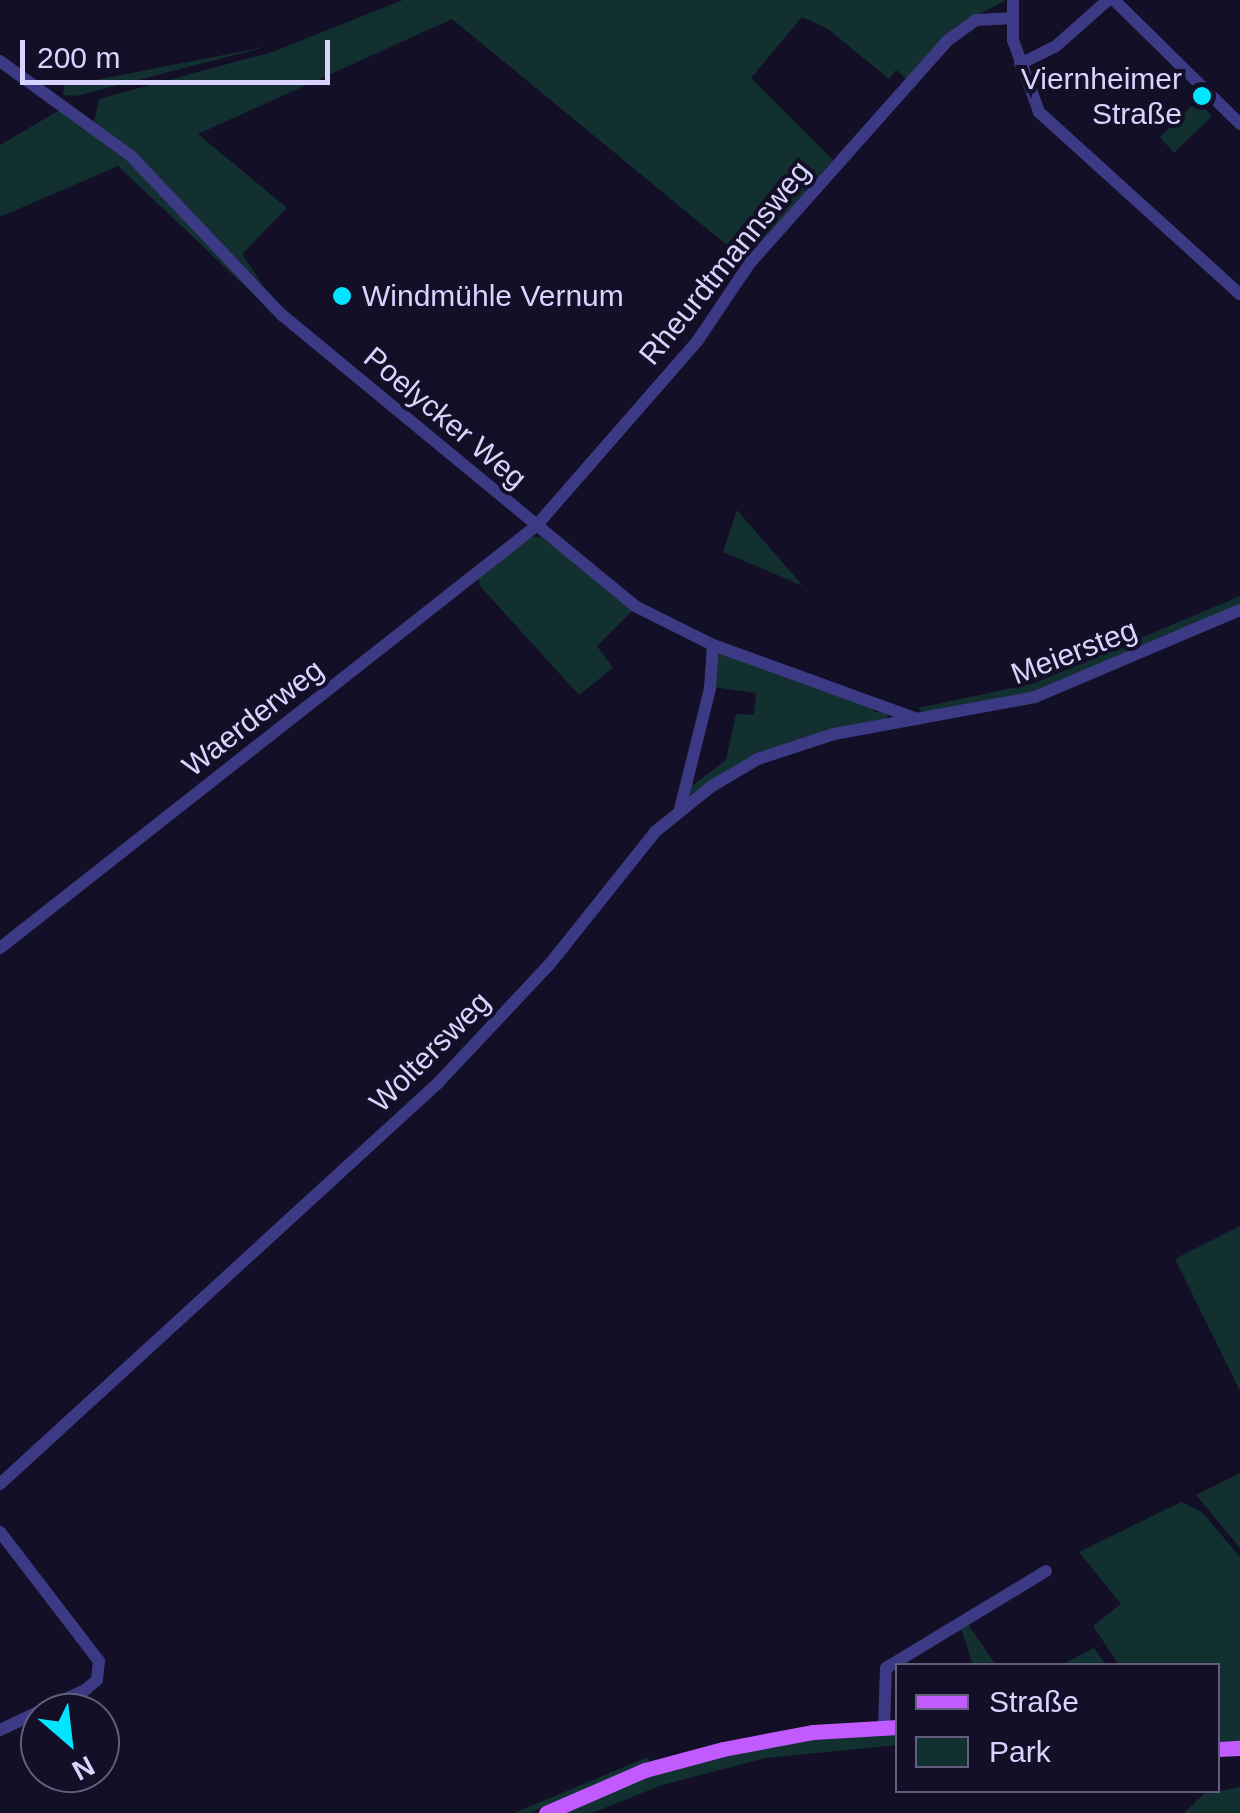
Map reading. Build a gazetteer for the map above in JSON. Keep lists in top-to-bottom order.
{
  "streets": {
    "street": [
      "Rheurdtmannsweg",
      "Poelycker Weg",
      "Meiersteg",
      "Waerderweg",
      "Woltersweg"
    ]
  },
  "crossings": [
    ["Rheurdtmannsweg", "Poelycker Weg"],
    ["Rheurdtmannsweg", "Waerderweg"],
    ["Poelycker Weg", "Meiersteg"],
    ["Poelycker Weg", "Waerderweg"],
    ["Poelycker Weg", "Woltersweg"],
    ["Meiersteg", "Woltersweg"]
  ],
  "places": ["Viernheimer Straße", "Windmühle Vernum"],
  "legend": ["Straße", "Park"],
  "scale_bar": "200 m",
  "north": "bottom right"
}
